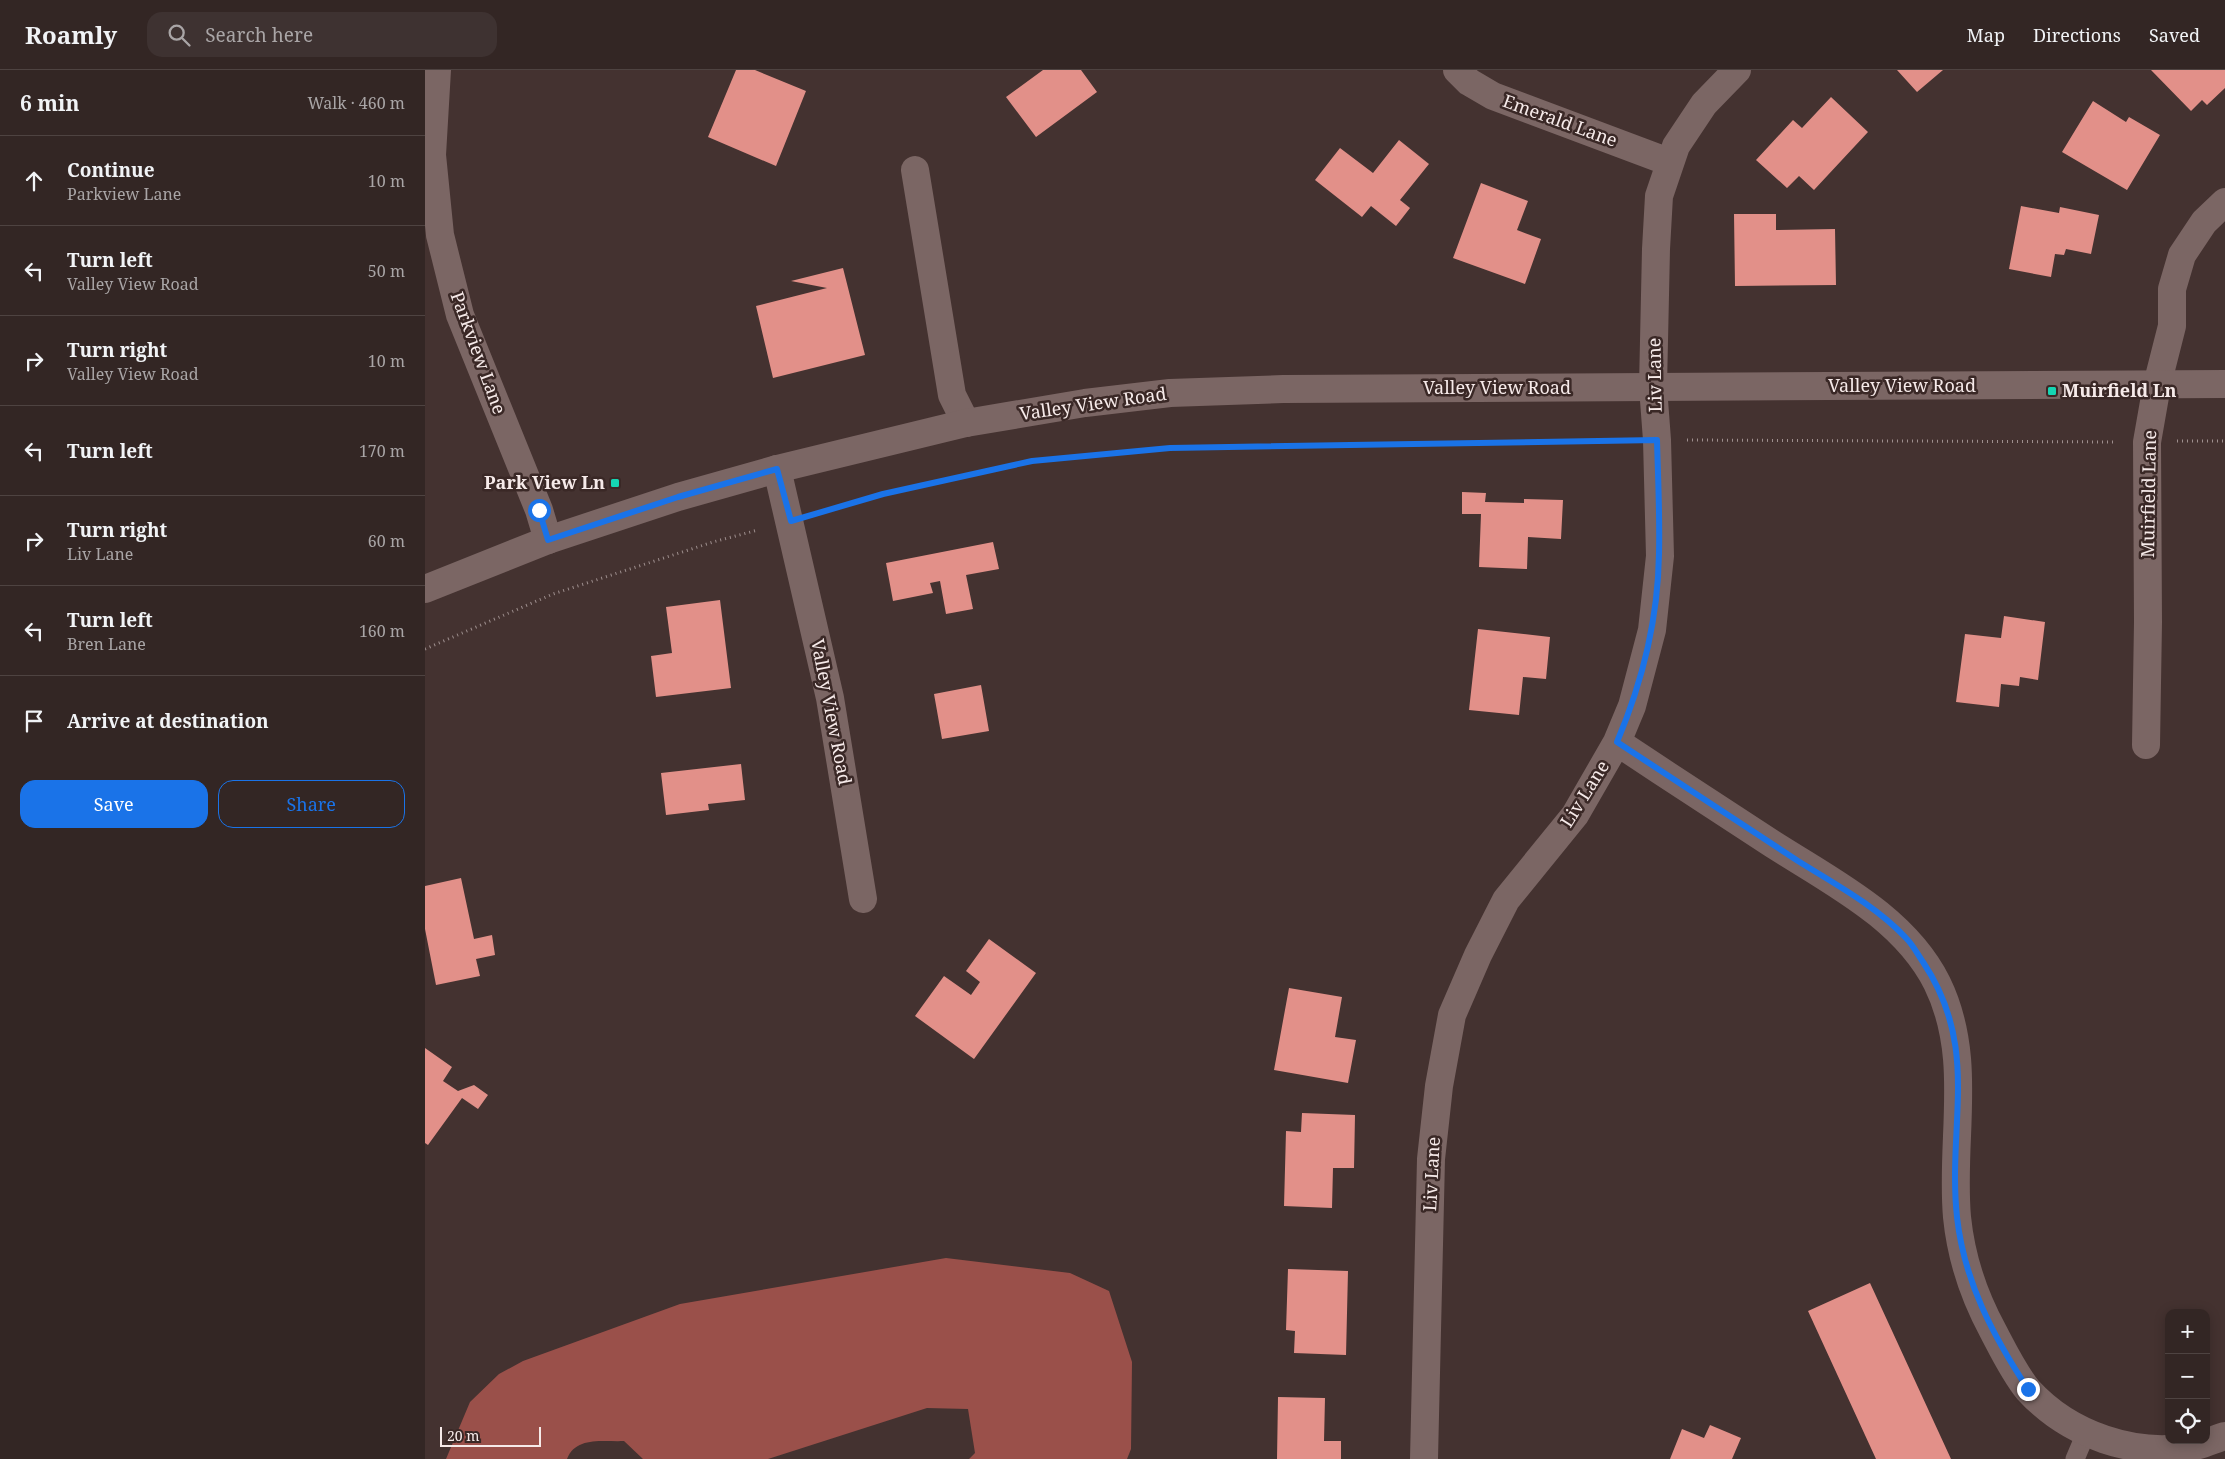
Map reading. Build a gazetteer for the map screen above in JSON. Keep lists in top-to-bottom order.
{
  "streets": {
    "street": [
      "Emerald Lane",
      "Parkview Lane",
      "Liv Lane",
      "Valley View Road",
      "Muirfield Lane"
    ]
  },
  "crossings": [
    ["Emerald Lane", "Liv Lane"],
    ["Parkview Lane", "Valley View Road"],
    ["Liv Lane", "Valley View Road"],
    ["Valley View Road", "Muirfield Lane"]
  ],
  "places": {
    "transit": ["Muirfield Ln", "Park View Ln"]
  },
  "scale_bar": "20 m",
  "page": {
    "header": "Roamly",
    "search": "Search here",
    "nav": ["Map", "Directions", "Saved"],
    "heading": ["6 min", "Walk · 460 m"],
    "list": [
      ["Continue", "Parkview Lane", "10 m"],
      ["Turn left", "Valley View Road", "50 m"],
      ["Turn right", "Valley View Road", "10 m"],
      ["Turn left", "170 m"],
      ["Turn right", "Liv Lane", "60 m"],
      ["Turn left", "Bren Lane", "160 m"],
      "Arrive at destination"
    ],
    "buttons": ["Save", "Share"],
    "map_buttons": ["+", "−"],
    "scale": "20 m"
  }
}
